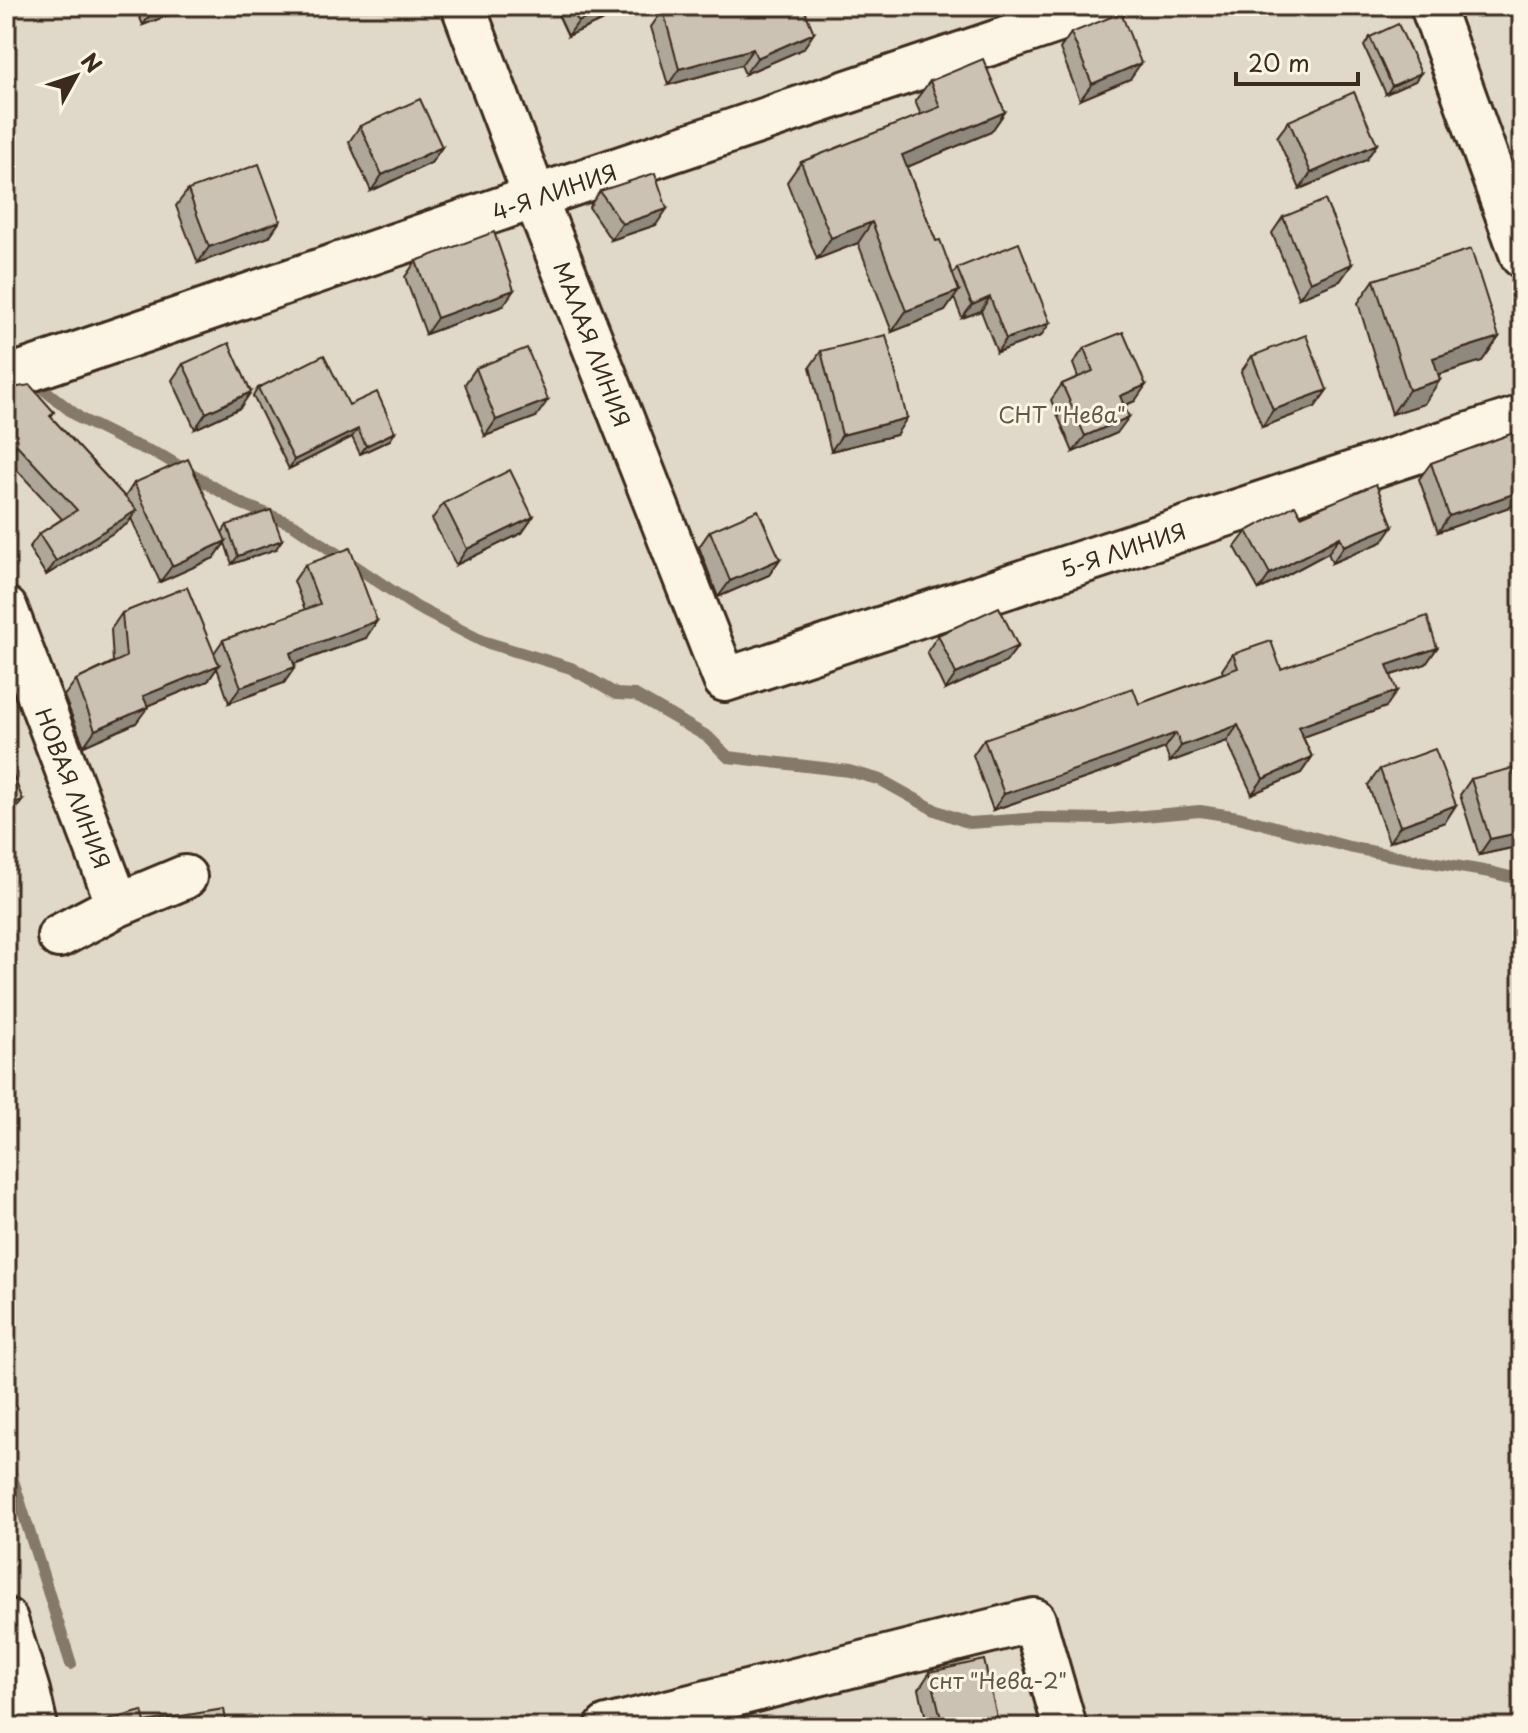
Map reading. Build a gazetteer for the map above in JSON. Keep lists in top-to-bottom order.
{
  "streets": {
    "street": [
      "4-Я ЛИНИЯ",
      "МАЛАЯ ЛИНИЯ",
      "5-Я ЛИНИЯ",
      "НОВАЯ ЛИНИЯ"
    ]
  },
  "crossings": [
    ["4-Я ЛИНИЯ", "МАЛАЯ ЛИНИЯ"],
    ["МАЛАЯ ЛИНИЯ", "5-Я ЛИНИЯ"]
  ],
  "parks": ["СНТ \"Нева\"", "снт \"Нева-2\""],
  "scale_bar": "20 m",
  "north": "top right"
}
